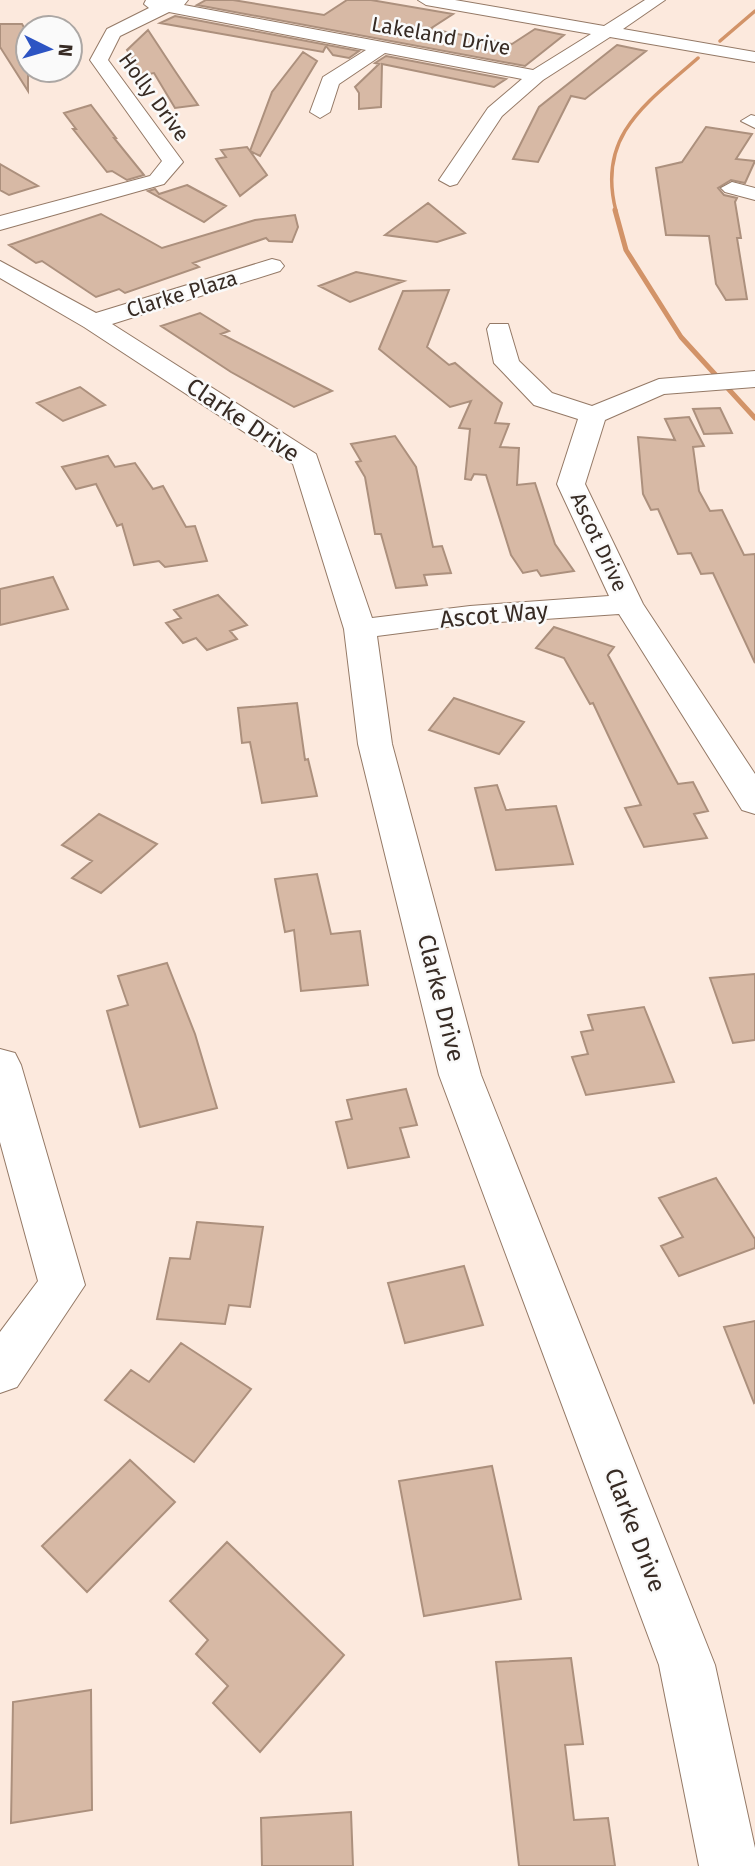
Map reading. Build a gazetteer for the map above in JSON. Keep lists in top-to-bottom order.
{
  "streets": {
    "street": [
      "Lakeland Drive",
      "Holly Drive",
      "Clarke Plaza",
      "Clarke Drive",
      "Ascot Drive",
      "Ascot Way"
    ]
  },
  "crossings": [
    ["Lakeland Drive", "Holly Drive"],
    ["Clarke Plaza", "Clarke Drive"],
    ["Clarke Drive", "Ascot Way"],
    ["Ascot Drive", "Ascot Way"]
  ],
  "north": "right"
}
